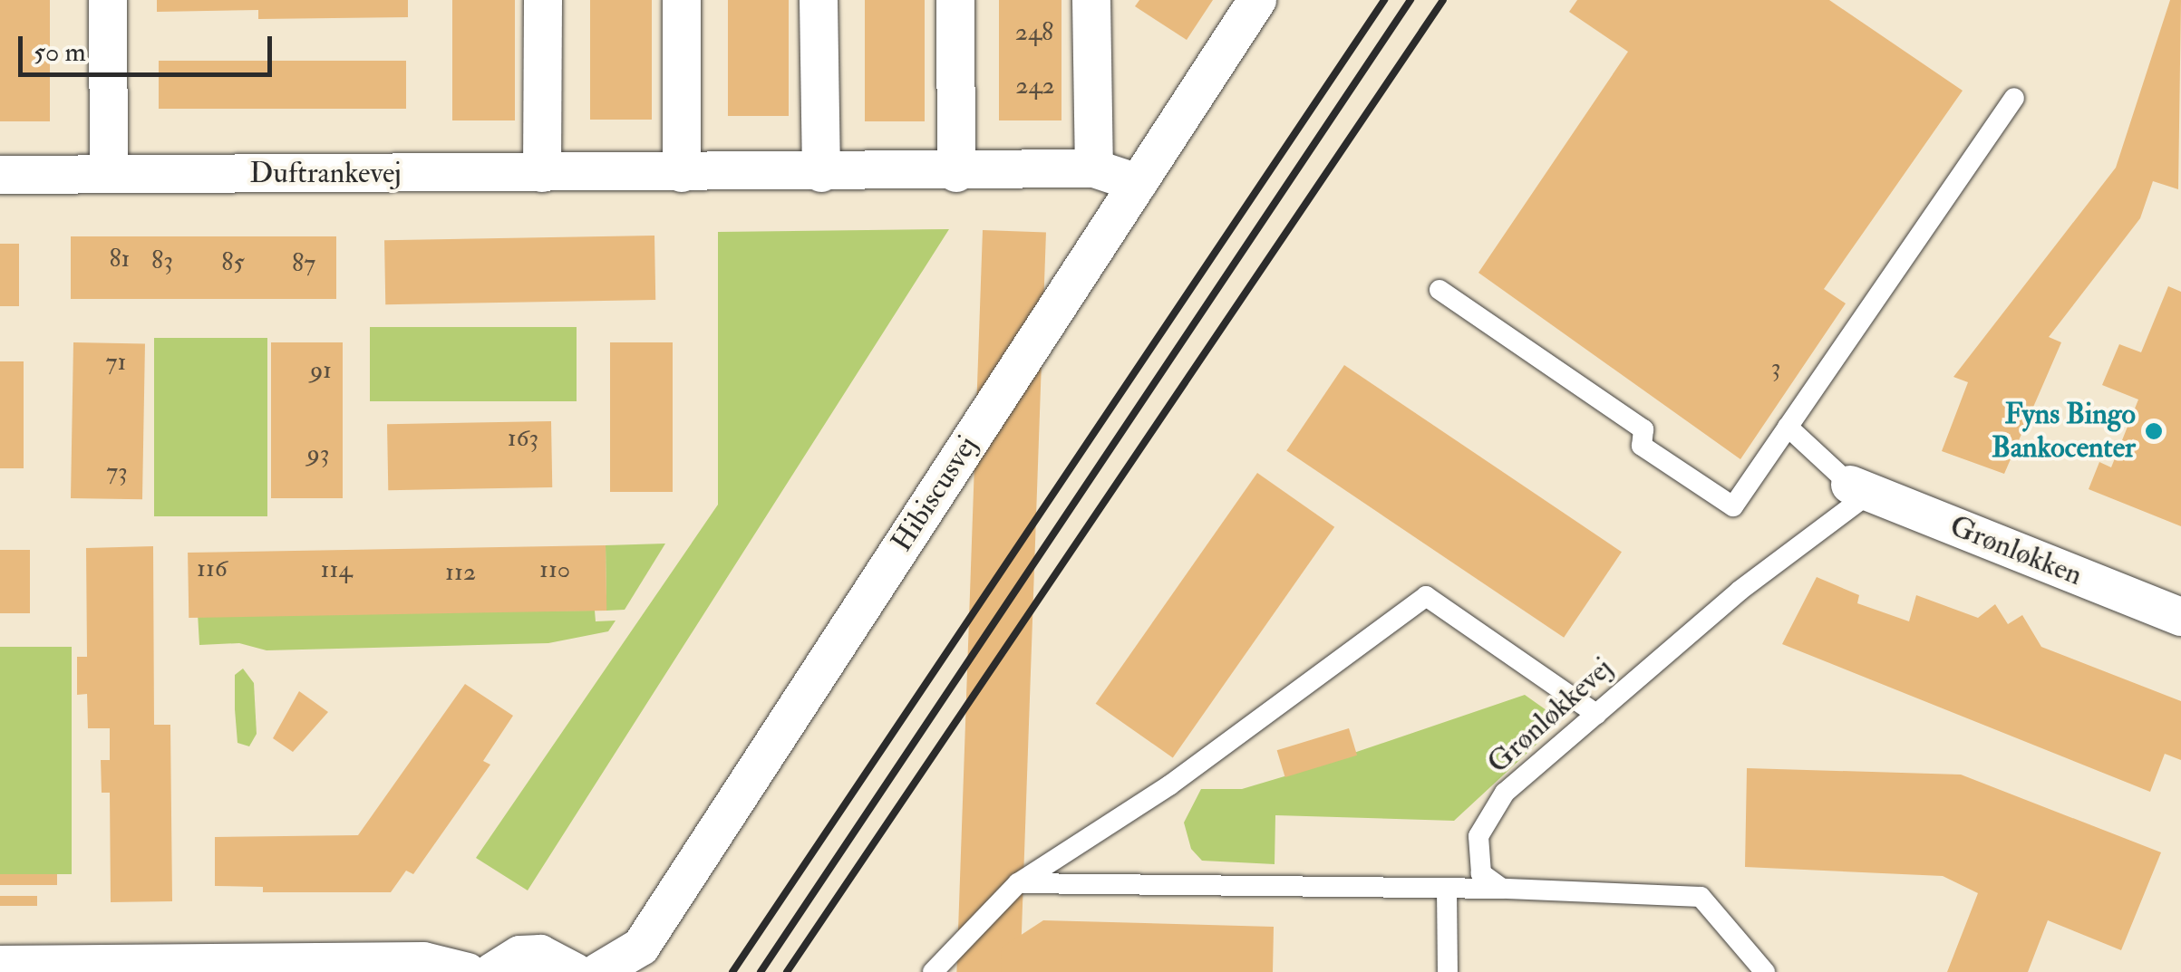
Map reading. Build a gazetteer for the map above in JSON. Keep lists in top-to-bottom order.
{
  "streets": {
    "street": ["Duftrankevej", "Hibiscusvej", "Grønløkken"],
    "lane": ["Grønløkkevej"]
  },
  "crossings": [
    ["Duftrankevej", "Hibiscusvej"],
    ["Grønløkken", "Grønløkkevej"]
  ],
  "places": ["Fyns Bingo Bankocenter"],
  "house_numbers": [
    "248",
    "242",
    "81",
    "83",
    "85",
    "87",
    "71",
    "3",
    "91",
    "163",
    "93",
    "73",
    "116",
    "114",
    "110",
    "112"
  ],
  "scale_bar": "50 m"
}
